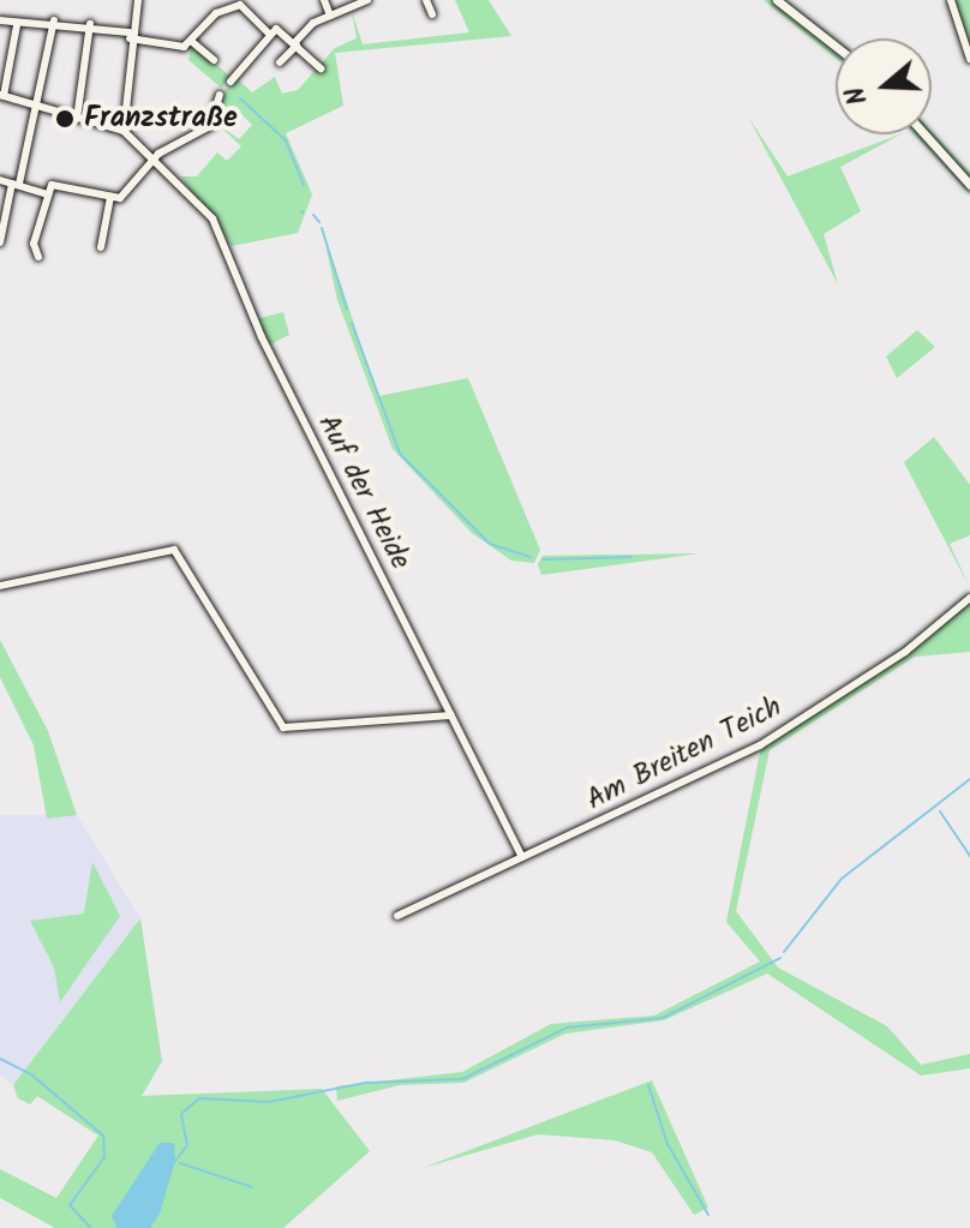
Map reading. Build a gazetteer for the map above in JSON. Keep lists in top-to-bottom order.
{
  "streets": {
    "street": ["Auf der Heide", "Am Breiten Teich"]
  },
  "crossings": [
    ["Auf der Heide", "Am Breiten Teich"]
  ],
  "places": ["Franzstraße"],
  "north": "left"
}
